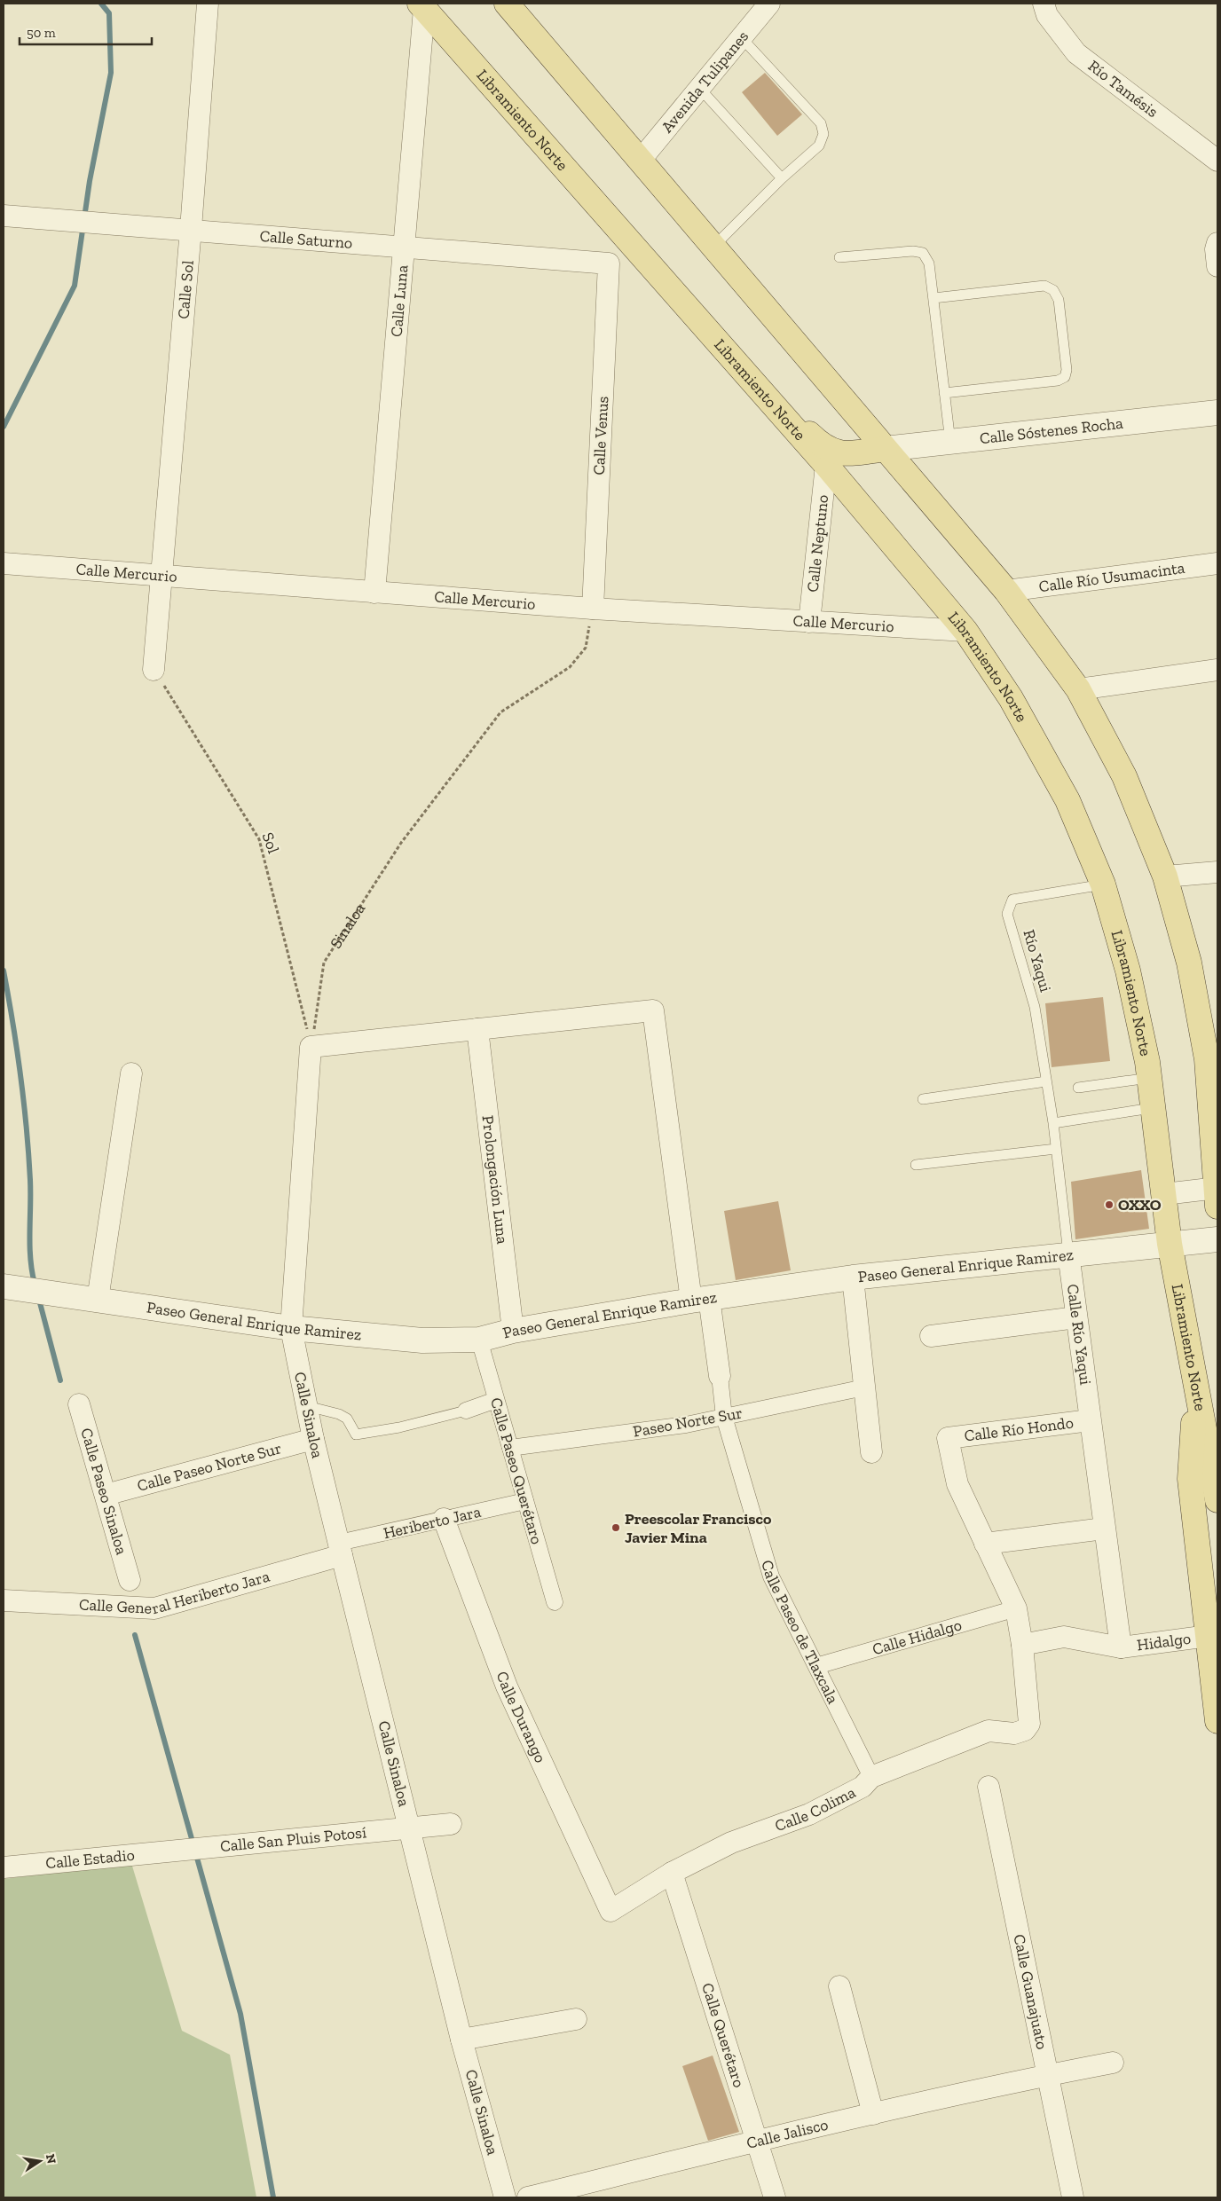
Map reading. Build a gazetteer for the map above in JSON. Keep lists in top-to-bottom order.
{
  "streets": {
    "main road": ["Libramiento Norte"],
    "street": [
      "Avenida Tulipanes",
      "Río Tamésis",
      "Calle Saturno",
      "Calle Sol",
      "Calle Luna",
      "Calle Sóstenes Rocha",
      "Calle Venus",
      "Calle Neptuno",
      "Calle Mercurio",
      "Calle Río Usumacinta",
      "Prolongación Luna",
      "Paseo General Enrique Ramirez",
      "Calle Río Yaqui",
      "Calle Sinaloa",
      "Paseo Norte Sur",
      "Calle Río Hondo",
      "Calle Paseo Norte Sur",
      "Calle Paseo Querétaro",
      "Calle Paseo Sinaloa",
      "Heriberto Jara",
      "Calle General Heriberto Jara",
      "Calle Paseo de Tlaxcala",
      "Calle Hidalgo",
      "Hidalgo",
      "Calle Durango",
      "Calle Colima",
      "Calle San Pluis Potosí",
      "Calle Estadio",
      "Calle Guanajuato",
      "Calle Querétaro",
      "Calle Jalisco"
    ],
    "lane": ["Río Yaqui"],
    "path": ["Sol", "Sinaloa"]
  },
  "crossings": [
    ["Libramiento Norte", "Calle Luna"],
    ["Libramiento Norte", "Calle Neptuno"],
    ["Libramiento Norte", "Calle Mercurio"],
    ["Libramiento Norte", "Río Yaqui"],
    ["Libramiento Norte", "Paseo General Enrique Ramirez"],
    ["Calle Saturno", "Calle Sol"],
    ["Calle Saturno", "Calle Luna"],
    ["Calle Saturno", "Calle Venus"],
    ["Calle Sol", "Calle Mercurio"],
    ["Calle Sol", "Sol"],
    ["Calle Luna", "Calle Mercurio"],
    ["Calle Venus", "Calle Mercurio"],
    ["Calle Venus", "Sinaloa"],
    ["Calle Neptuno", "Calle Mercurio"],
    ["Calle Mercurio", "Sinaloa"],
    ["Sol", "Sinaloa"],
    ["Río Yaqui", "Calle Río Yaqui"],
    ["Prolongación Luna", "Paseo General Enrique Ramirez"],
    ["Prolongación Luna", "Calle Paseo de Tlaxcala"],
    ["Paseo General Enrique Ramirez", "Calle Río Yaqui"],
    ["Paseo General Enrique Ramirez", "Calle Sinaloa"],
    ["Paseo General Enrique Ramirez", "Calle Paseo Querétaro"],
    ["Paseo General Enrique Ramirez", "Calle Paseo de Tlaxcala"],
    ["Calle Río Yaqui", "Calle Río Hondo"],
    ["Calle Río Yaqui", "Hidalgo"],
    ["Calle Sinaloa", "Calle Paseo Norte Sur"],
    ["Calle Sinaloa", "Heriberto Jara"],
    ["Calle Sinaloa", "Calle General Heriberto Jara"],
    ["Calle Sinaloa", "Calle San Pluis Potosí"],
    ["Paseo Norte Sur", "Calle Paseo Querétaro"],
    ["Paseo Norte Sur", "Calle Paseo de Tlaxcala"],
    ["Calle Paseo Norte Sur", "Calle Paseo Sinaloa"],
    ["Calle Paseo Querétaro", "Heriberto Jara"],
    ["Heriberto Jara", "Calle General Heriberto Jara"],
    ["Heriberto Jara", "Calle Durango"],
    ["Calle Paseo de Tlaxcala", "Calle Hidalgo"],
    ["Calle Paseo de Tlaxcala", "Calle Colima"],
    ["Calle Durango", "Calle Colima"],
    ["Calle Colima", "Calle Querétaro"],
    ["Calle San Pluis Potosí", "Calle Estadio"],
    ["Calle Guanajuato", "Calle Jalisco"],
    ["Calle Querétaro", "Calle Jalisco"]
  ],
  "places": ["OXXO", "Preescolar Francisco Javier Mina"],
  "scale_bar": "50 m",
  "north": "right"
}
